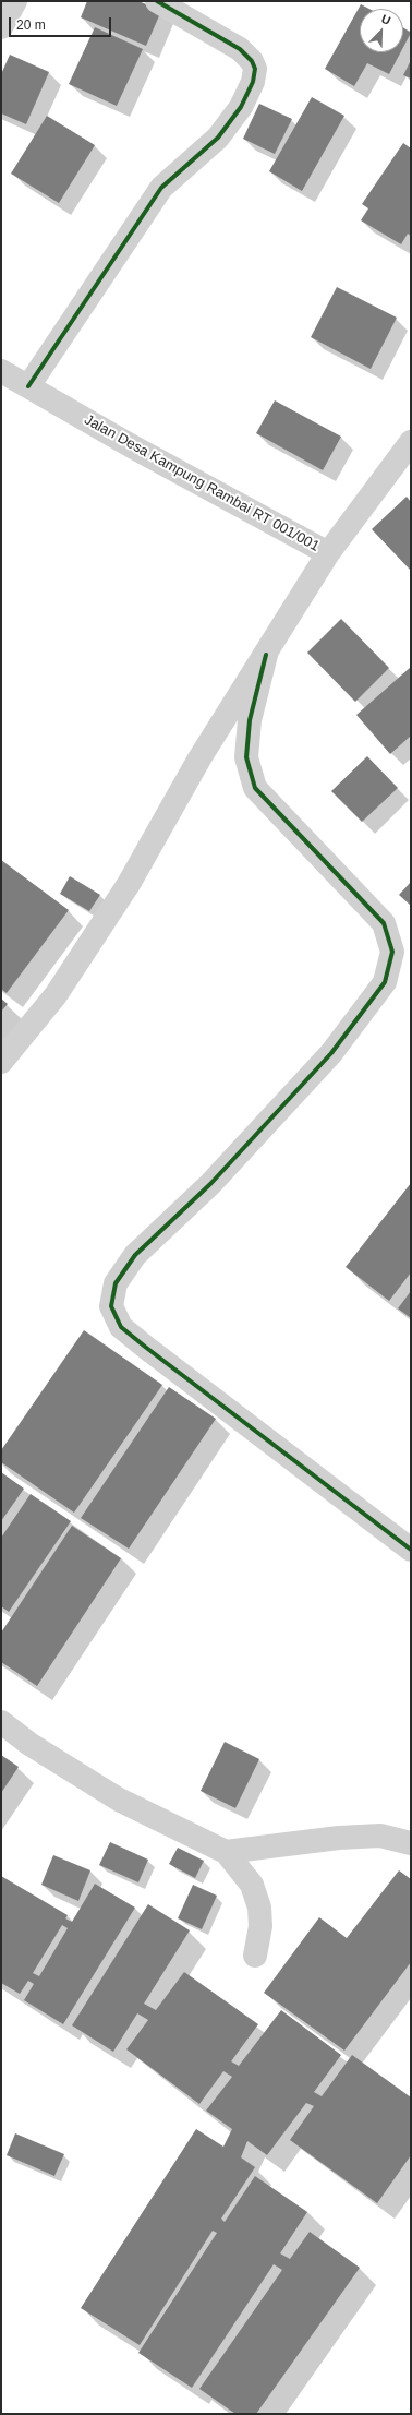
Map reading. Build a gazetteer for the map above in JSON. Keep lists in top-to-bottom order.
{
  "streets": {
    "street": ["Jalan Desa Kampung Rambai RT 001/001"]
  },
  "scale_bar": "20 m",
  "north": "top right"
}
